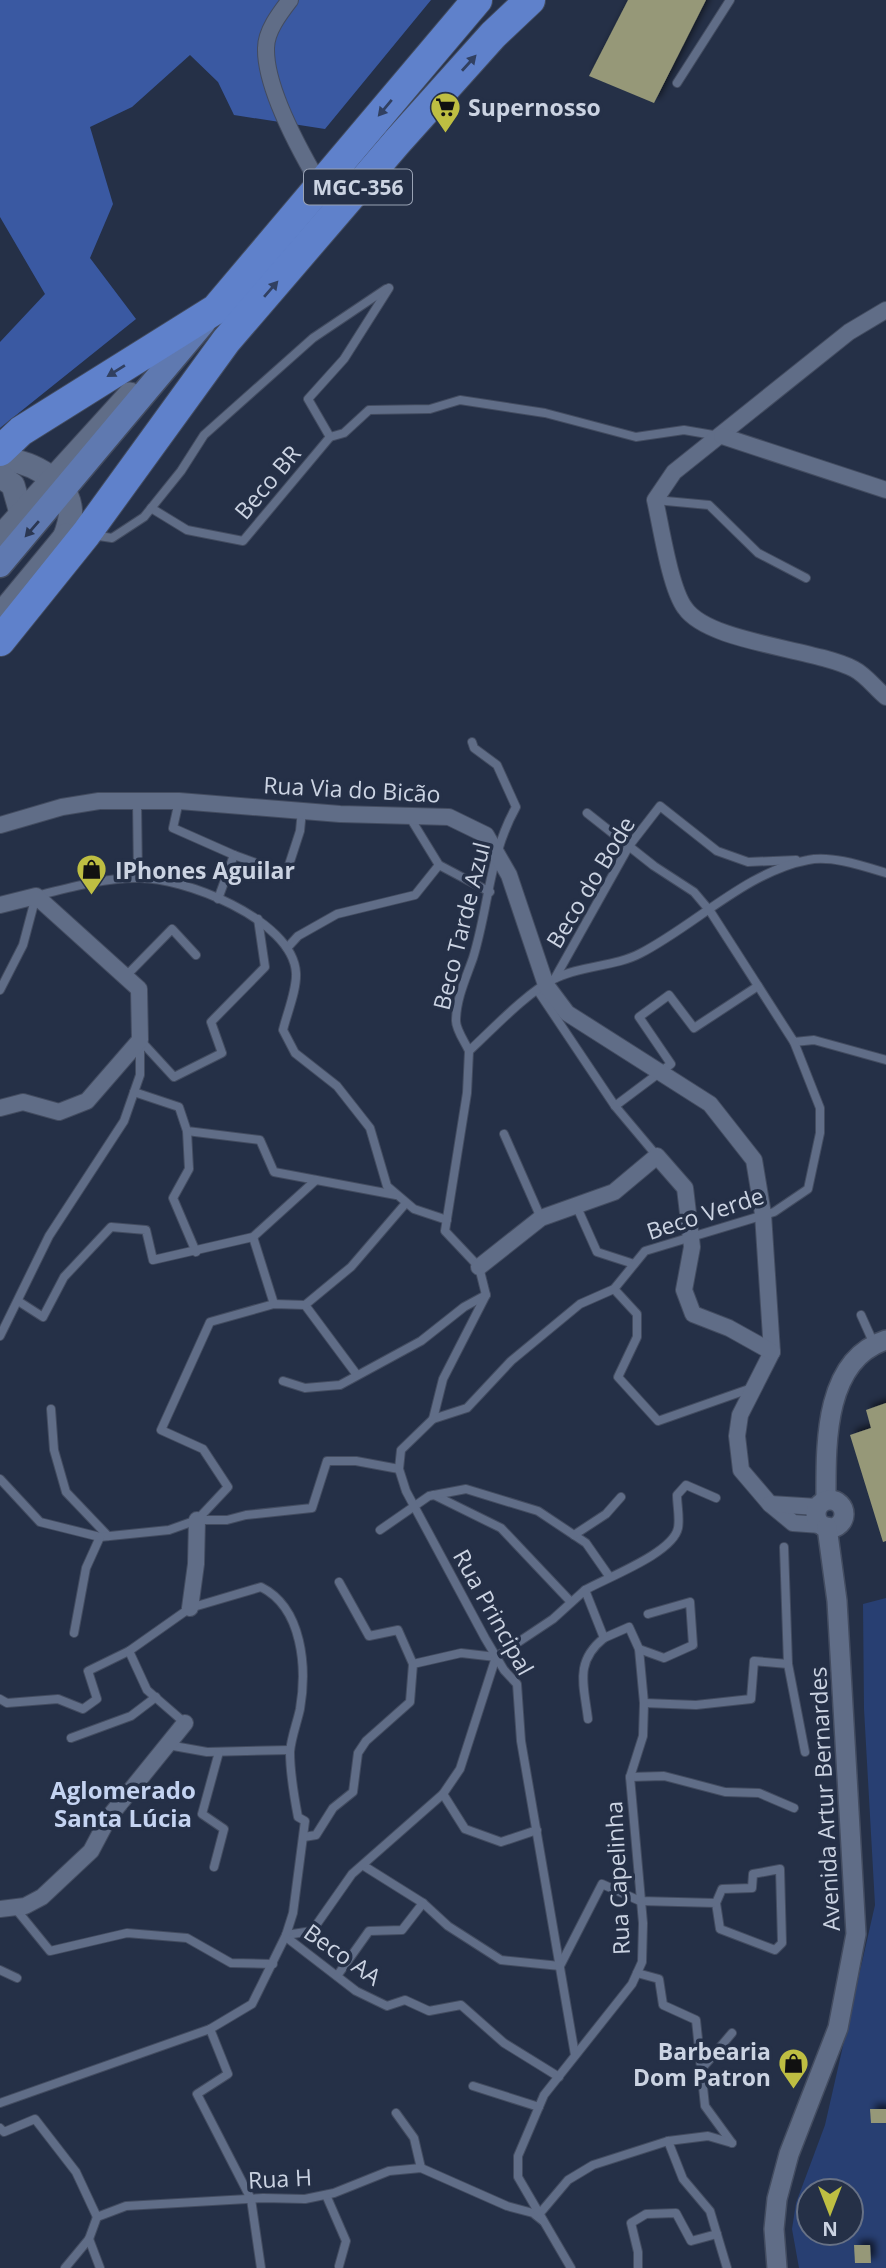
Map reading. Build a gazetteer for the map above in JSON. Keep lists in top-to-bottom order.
{
  "streets": {
    "highway": ["MGC-356"],
    "street": ["Rua Via do Bicão", "Avenida Artur Bernardes"],
    "lane": [
      "Beco BR",
      "Beco do Bode",
      "Beco Tarde Azul",
      "Beco Verde",
      "Rua Principal",
      "Rua Capelinha",
      "Beco AA",
      "Rua H"
    ]
  },
  "crossings": [
    ["Rua Via do Bicão", "Beco do Bode"],
    ["Rua Via do Bicão", "Beco Tarde Azul"],
    ["Rua Via do Bicão", "Beco Verde"],
    ["Rua Via do Bicão", "Avenida Artur Bernardes"],
    ["Beco do Bode", "Beco Verde"],
    ["Rua Principal", "Rua Capelinha"],
    ["Rua Capelinha", "Beco AA"]
  ],
  "districts": ["Aglomerado Santa Lúcia"],
  "places": {
    "supermarket": ["Supernosso"],
    "shop": ["IPhones Aguilar", "Barbearia Dom Patron"]
  },
  "north": "bottom"
}
